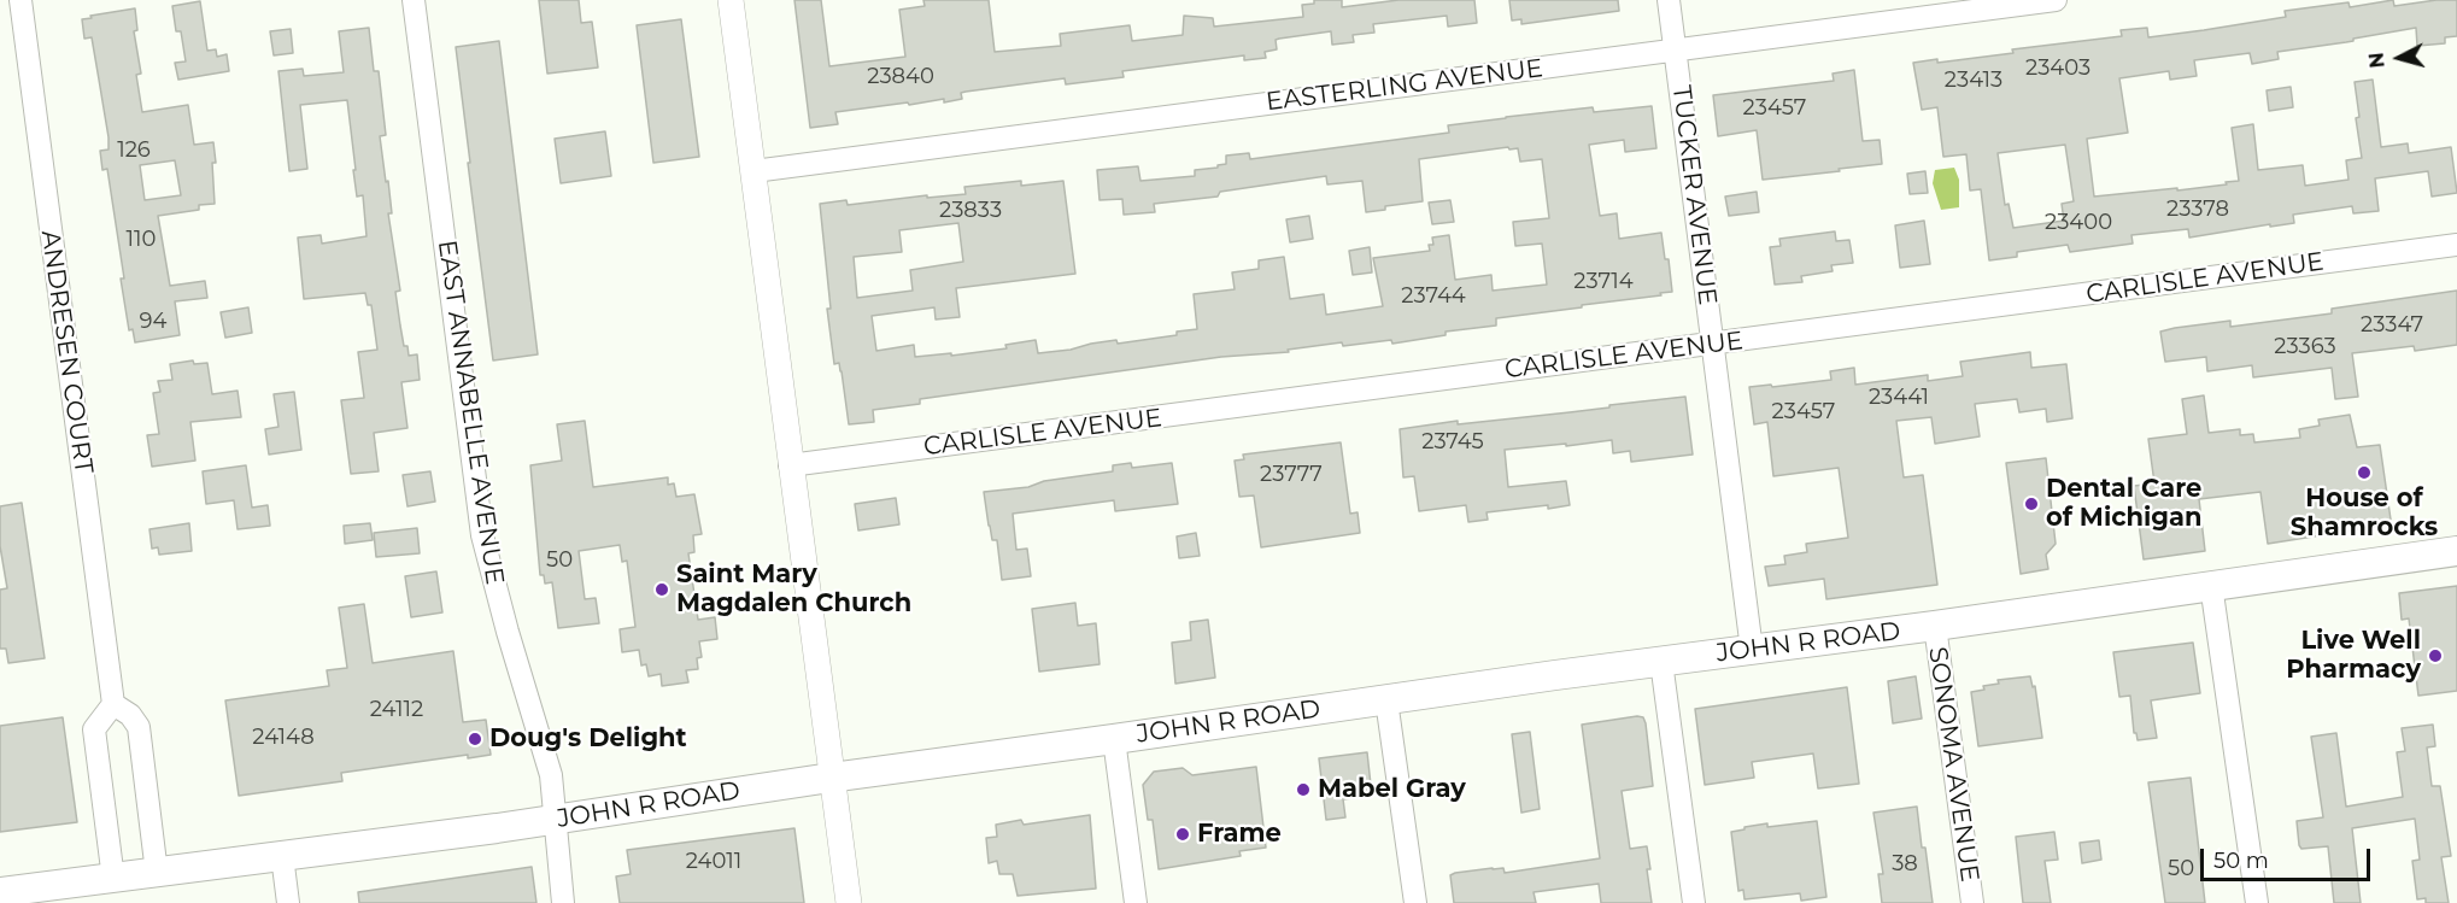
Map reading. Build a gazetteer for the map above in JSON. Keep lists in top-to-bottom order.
{
  "streets": {
    "main road": ["JOHN R ROAD"],
    "street": [
      "EASTERLING AVENUE",
      "TUCKER AVENUE",
      "CARLISLE AVENUE",
      "ANDRESEN COURT",
      "EAST ANNABELLE AVENUE",
      "SONOMA AVENUE"
    ]
  },
  "crossings": [
    ["EASTERLING AVENUE", "TUCKER AVENUE"],
    ["TUCKER AVENUE", "CARLISLE AVENUE"],
    ["TUCKER AVENUE", "JOHN R ROAD"],
    ["EAST ANNABELLE AVENUE", "JOHN R ROAD"],
    ["JOHN R ROAD", "SONOMA AVENUE"]
  ],
  "places": [
    "House of Shamrocks",
    "Dental Care of Michigan",
    "Saint Mary Magdalen Church",
    "Live Well Pharmacy",
    "Doug's Delight",
    "Mabel Gray",
    "Frame"
  ],
  "house_numbers": [
    "23403",
    "23840",
    "23413",
    "23457",
    "126",
    "23378",
    "23833",
    "23400",
    "110",
    "23714",
    "23744",
    "94",
    "23347",
    "23363",
    "23441",
    "23457",
    "23745",
    "23777",
    "50",
    "24112",
    "24148",
    "24011",
    "38",
    "50"
  ],
  "scale_bar": "50 m",
  "north": "left"
}
